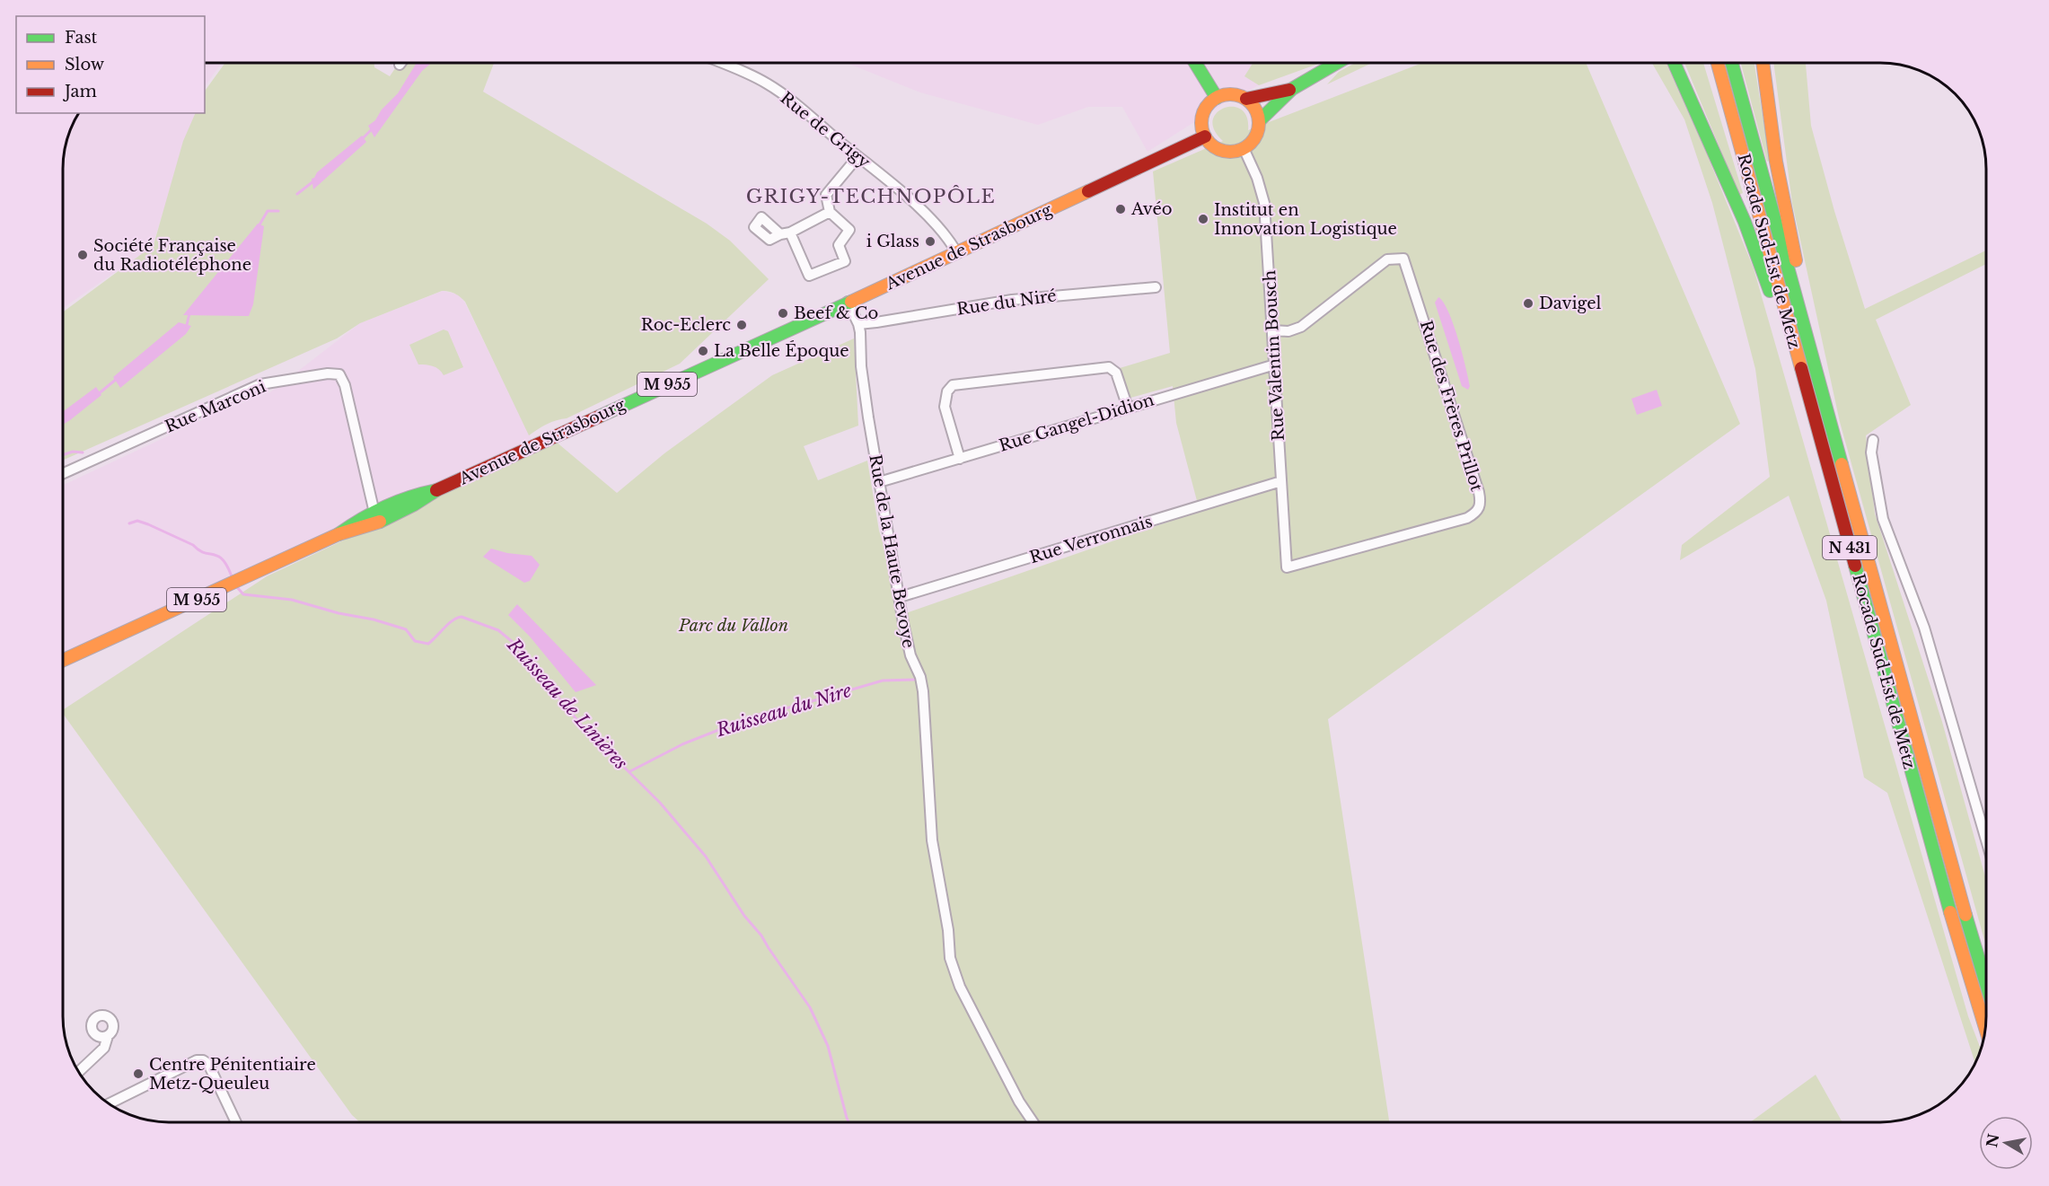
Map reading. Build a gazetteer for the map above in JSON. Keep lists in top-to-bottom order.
{
  "streets": {
    "main road": [
      "Avenue de Strasbourg",
      "Rocade Sud-Est de Metz",
      "M 955",
      "N 431"
    ],
    "street": [
      "Rue de Grigy",
      "Rue du Niré",
      "Rue Valentin Bousch",
      "Rue des Frères Prillot",
      "Rue Marconi",
      "Rue Gangel-Didion",
      "Rue Verronnais",
      "Rue de la Haute Bevoye"
    ]
  },
  "crossings": [
    ["Rue de Grigy", "Avenue de Strasbourg"],
    ["Avenue de Strasbourg", "Rue Valentin Bousch"],
    ["Avenue de Strasbourg", "Rue Marconi"],
    ["Avenue de Strasbourg", "Rue de la Haute Bevoye"],
    ["Rue du Niré", "Rue de la Haute Bevoye"],
    ["Rue Valentin Bousch", "Rue des Frères Prillot"],
    ["Rue Valentin Bousch", "Rue Gangel-Didion"],
    ["Rue Valentin Bousch", "Rue Verronnais"],
    ["Rue Gangel-Didion", "Rue de la Haute Bevoye"],
    ["Rue Verronnais", "Rue de la Haute Bevoye"]
  ],
  "districts": ["GRIGY-TECHNOPÔLE"],
  "water": ["Ruisseau de Linières", "Ruisseau du Nire"],
  "parks": ["Parc du Vallon"],
  "places": [
    "Avéo",
    "Institut en Innovation Logistique",
    "i Glass",
    "Société Française du Radiotéléphone",
    "Davigel",
    "Beef & Co",
    "Roc-Eclerc",
    "La Belle Époque",
    "Centre Pénitentiaire Metz-Queuleu"
  ],
  "legend": ["Fast", "Slow", "Jam"],
  "north": "left"
}
